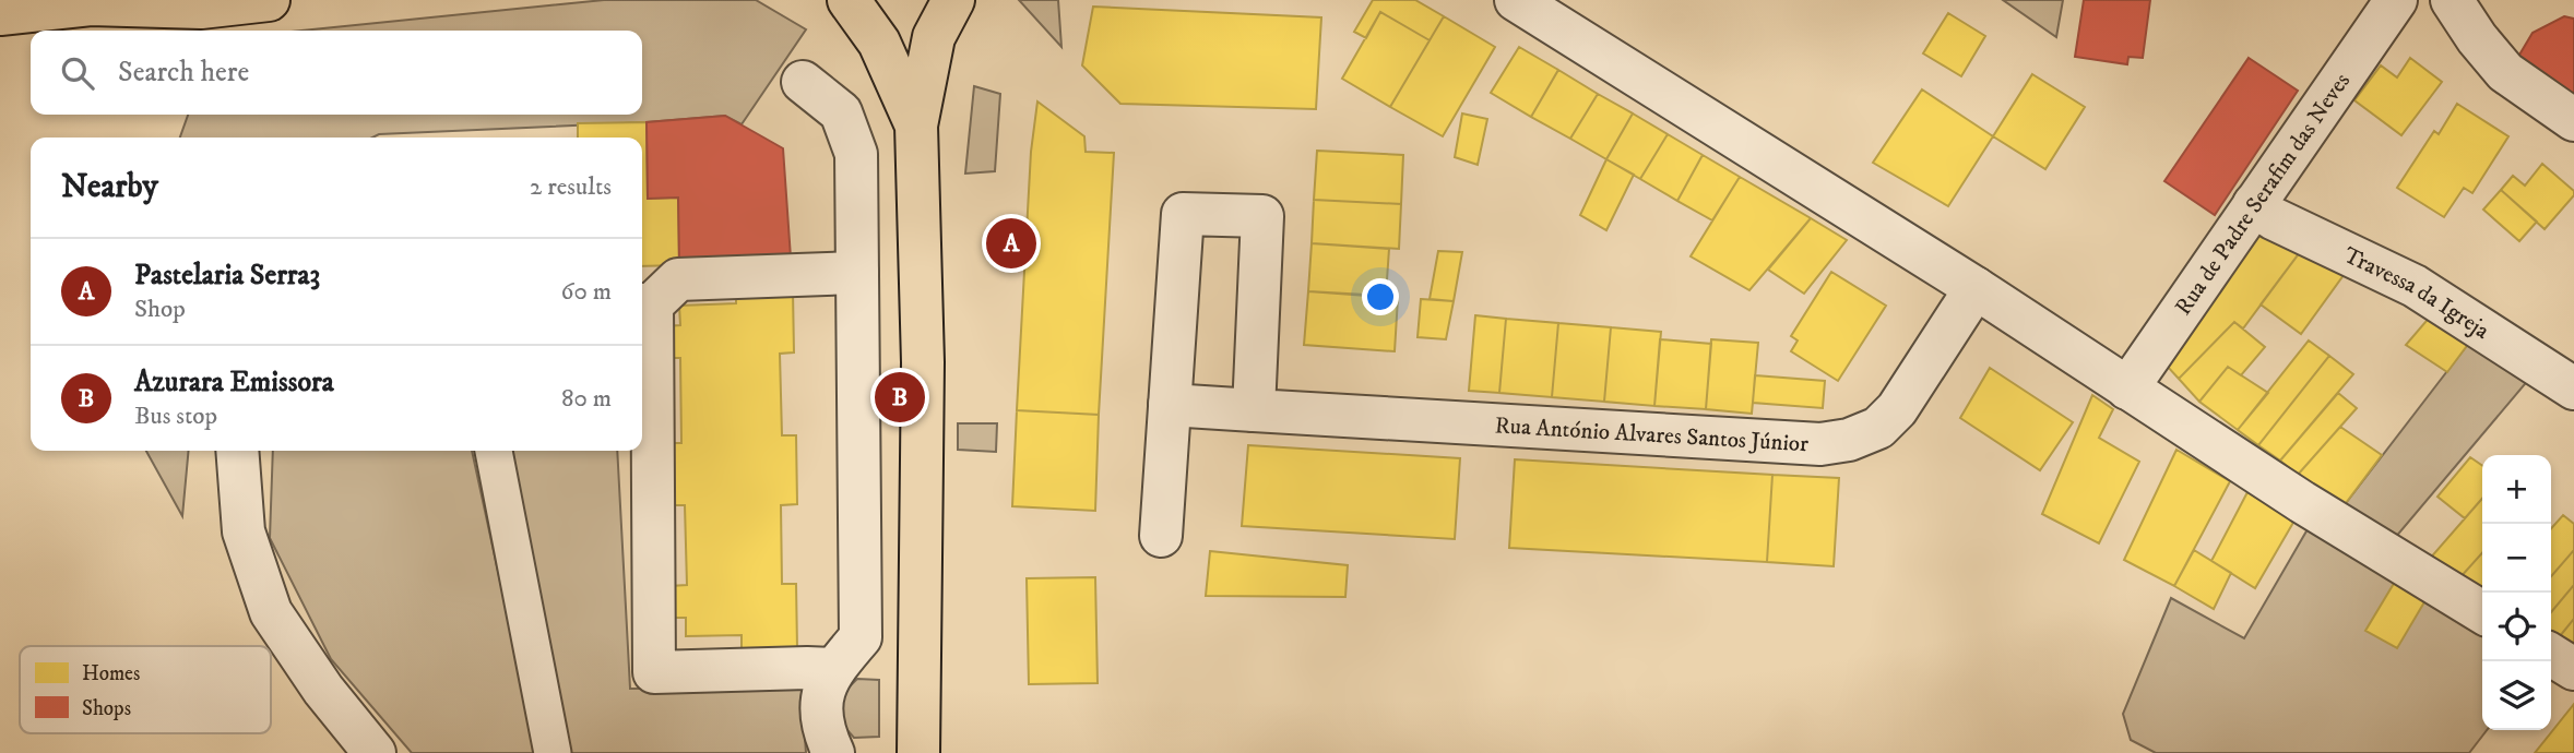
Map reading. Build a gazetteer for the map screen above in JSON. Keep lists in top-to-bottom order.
{
  "streets": {
    "street": ["Rua de Padre Serafim das Neves", "Travessa da Igreja", "Rua António Alvares Santos Júnior"]
  },
  "crossings": [
    ["Rua de Padre Serafim das Neves", "Travessa da Igreja"]
  ],
  "legend": ["Homes", "Shops"],
  "page": {
    "search": "Search here",
    "heading": ["Nearby", "2 results"],
    "pins": ["A", "B"],
    "list": [
      {
        "mark": "A",
        "name": "Pastelaria Serra3",
        "note": "Shop",
        "value": "60 m"
      },
      {
        "mark": "B",
        "name": "Azurara Emissora",
        "note": "Bus stop",
        "value": "80 m"
      }
    ],
    "map_buttons": ["+", "−"]
  }
}
